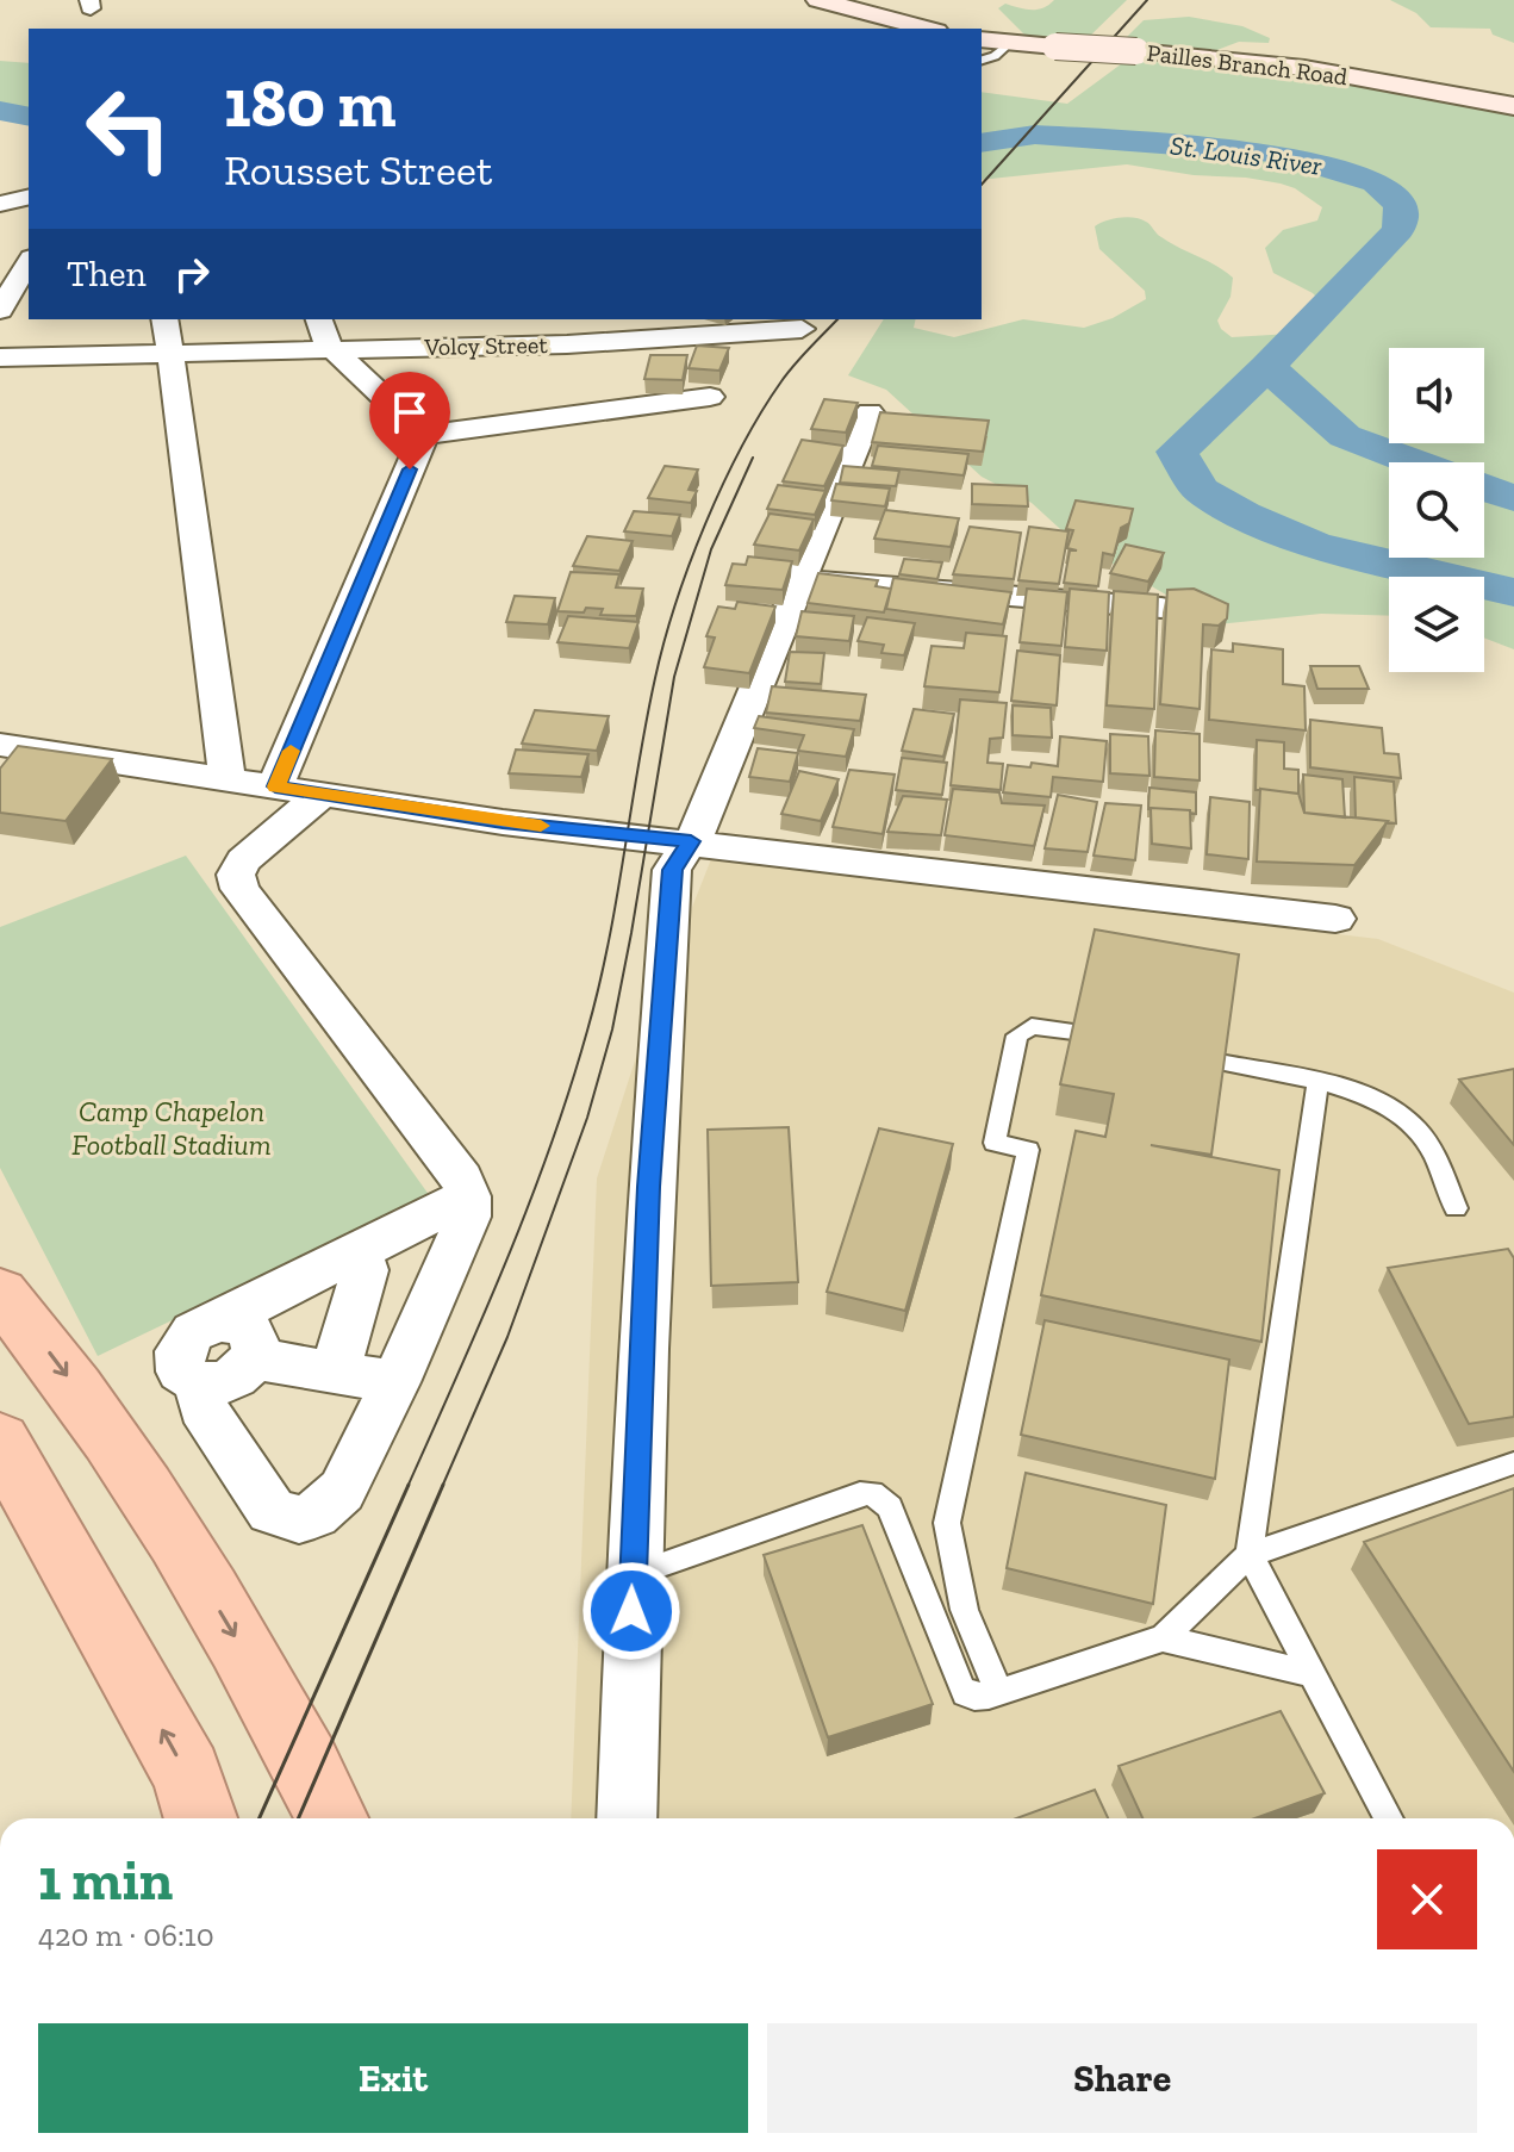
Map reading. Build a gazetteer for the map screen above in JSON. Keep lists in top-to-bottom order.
{
  "streets": {
    "main road": ["Pailles Branch Road"],
    "street": ["Volcy Street"]
  },
  "water": ["St. Louis River"],
  "parks": ["Camp Chapelon Football Stadium"],
  "page": {
    "turn": ["180 m", "Rousset Street"],
    "then": "Then",
    "heading": ["1 min", "420 m · 06:10"],
    "buttons": ["Exit", "Share"]
  }
}
